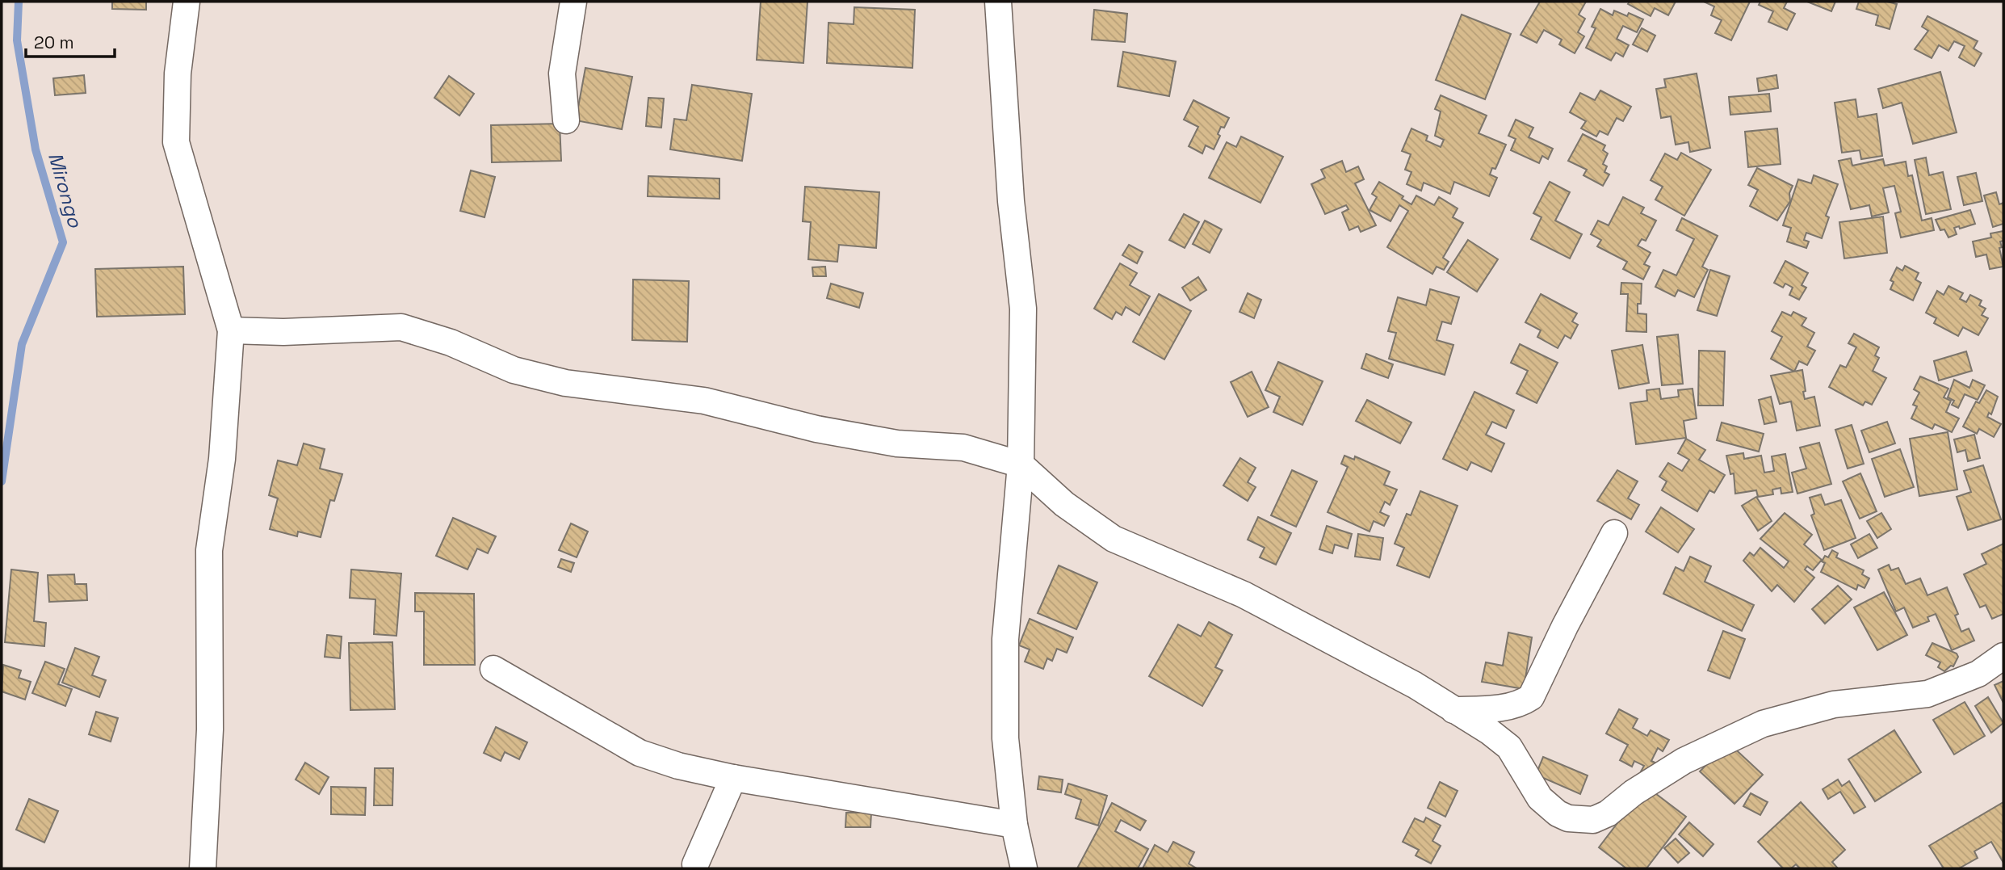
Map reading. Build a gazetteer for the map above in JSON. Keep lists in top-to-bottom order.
{
  "water": ["Mirongo"],
  "scale_bar": "20 m"
}
